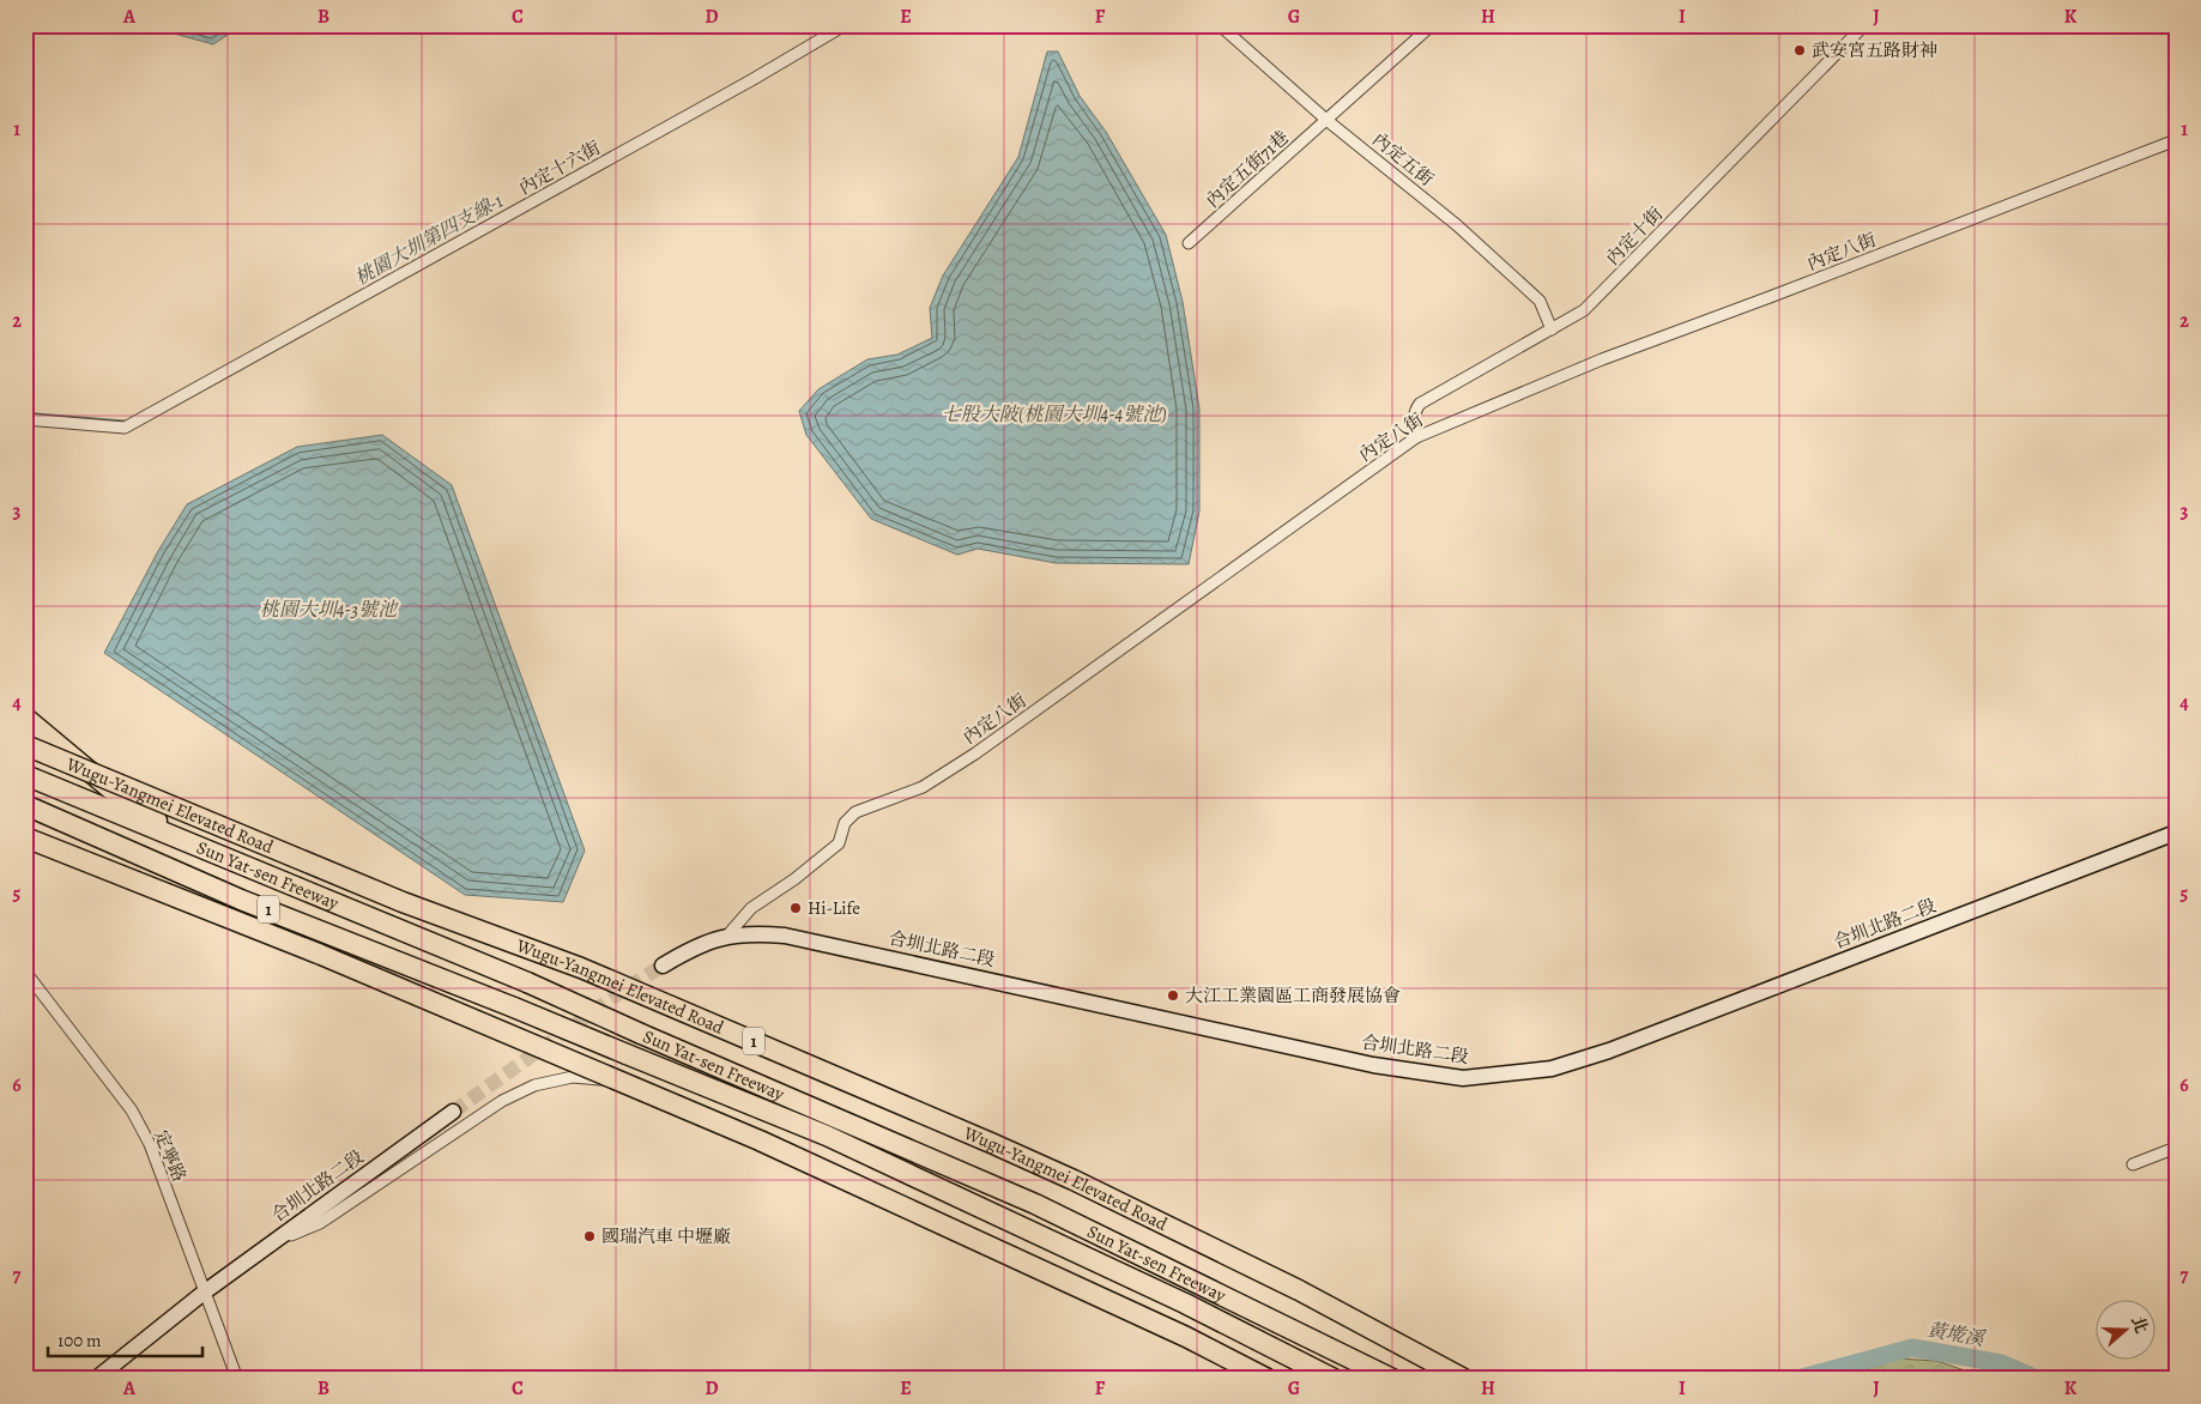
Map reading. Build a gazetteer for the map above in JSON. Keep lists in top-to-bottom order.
{
  "streets": {
    "highway": ["Wugu-Yangmei Elevated Road", "Sun Yat-sen Freeway", "1"],
    "street": [
      "內定五街",
      "內定十六街",
      "內定五街71巷",
      "內定十街",
      "內定八街",
      "合圳北路二段",
      "定寧路"
    ]
  },
  "crossings": [
    ["內定五街", "內定五街71巷"],
    ["內定五街", "內定十街"],
    ["內定十街", "內定八街"],
    ["內定八街", "合圳北路二段"],
    ["合圳北路二段", "定寧路"]
  ],
  "water": [
    "桃園大圳第四支線-1",
    "七股大陂(桃園大圳4-4號池)",
    "桃園大圳4-3號池",
    "黃墘溪"
  ],
  "places": [
    "武安宮五路財神",
    "Hi-Life",
    "大江工業園區工商發展協會",
    "國瑞汽車 中壢廠"
  ],
  "scale_bar": "100 m",
  "north": "right",
  "grid": {
    "columns": [
      "A",
      "B",
      "C",
      "D",
      "E",
      "F",
      "G",
      "H",
      "I",
      "J",
      "K"
    ],
    "rows": [
      "1",
      "2",
      "3",
      "4",
      "5",
      "6",
      "7"
    ]
  }
}
